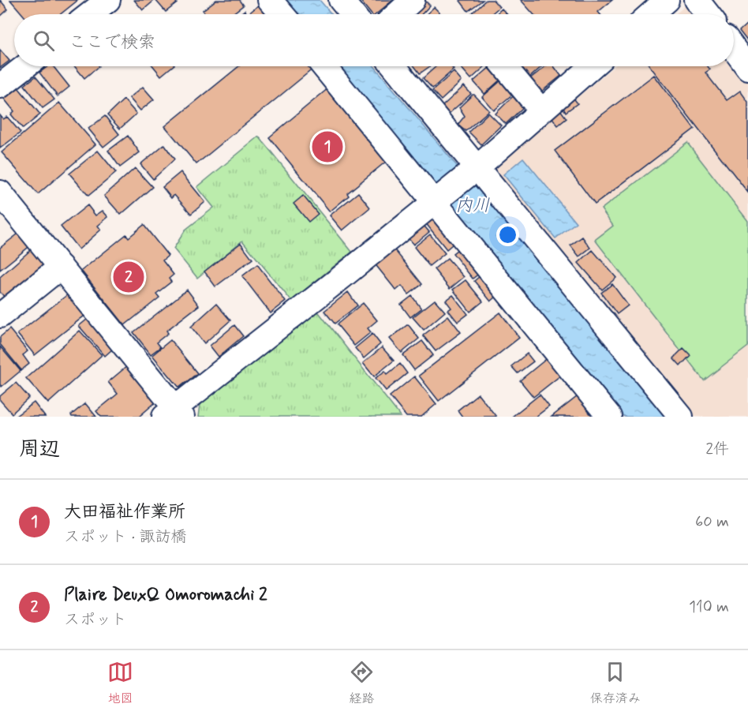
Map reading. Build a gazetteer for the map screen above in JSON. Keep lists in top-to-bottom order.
{
  "water": ["内川"],
  "page": {
    "search": "ここで検索",
    "pins": ["1", "2"],
    "heading": ["周辺", "2件"],
    "list": [
      {
        "mark": "1",
        "name": "大田福祉作業所",
        "note": "スポット · 諏訪橋",
        "value": "60 m"
      },
      {
        "mark": "2",
        "name": "Plaire DeuxQ Omoromachi 2",
        "note": "スポット",
        "value": "110 m"
      }
    ],
    "nav": ["地図", "経路", "保存済み"]
  }
}
